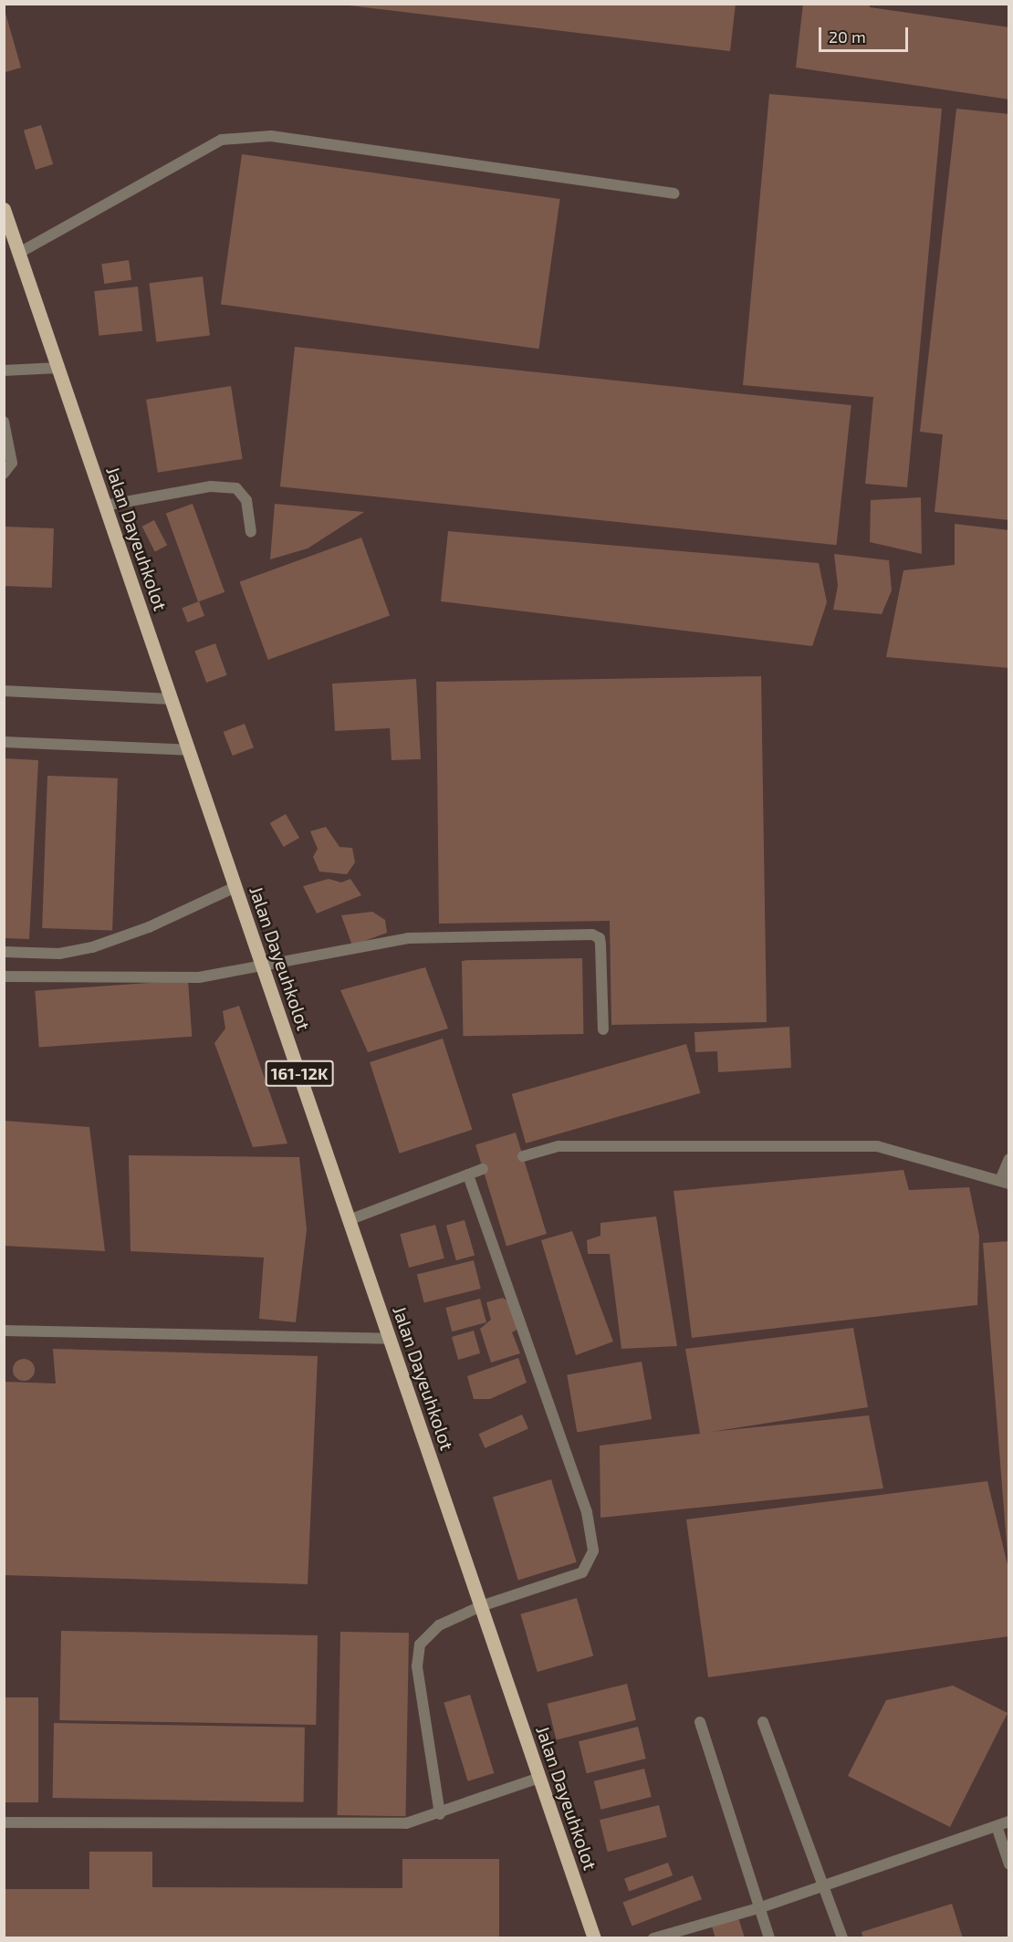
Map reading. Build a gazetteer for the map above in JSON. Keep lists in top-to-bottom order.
{
  "streets": {
    "main road": ["Jalan Dayeuhkolot", "161-12K"]
  },
  "scale_bar": "20 m"
}
